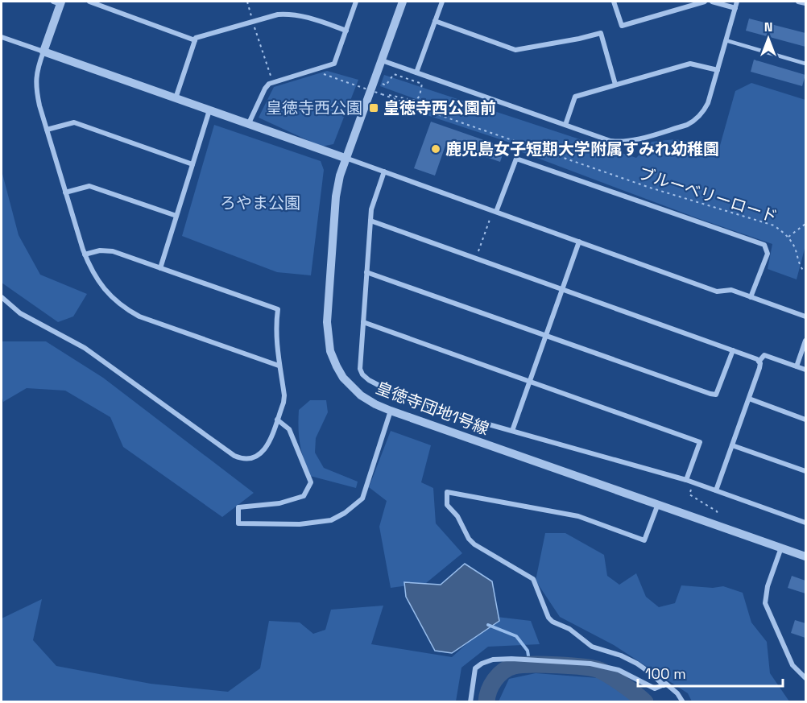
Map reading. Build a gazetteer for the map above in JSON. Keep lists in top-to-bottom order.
{
  "streets": {
    "street": ["皇徳寺団地1号線"],
    "path": ["ブルーベリーロード"]
  },
  "parks": ["皇徳寺西公園", "ろやま公園"],
  "places": {
    "transit": ["皇徳寺西公園前"],
    "other": ["鹿児島女子短期大学附属すみれ幼稚園"]
  },
  "scale_bar": "100 m",
  "north": "top"
}
